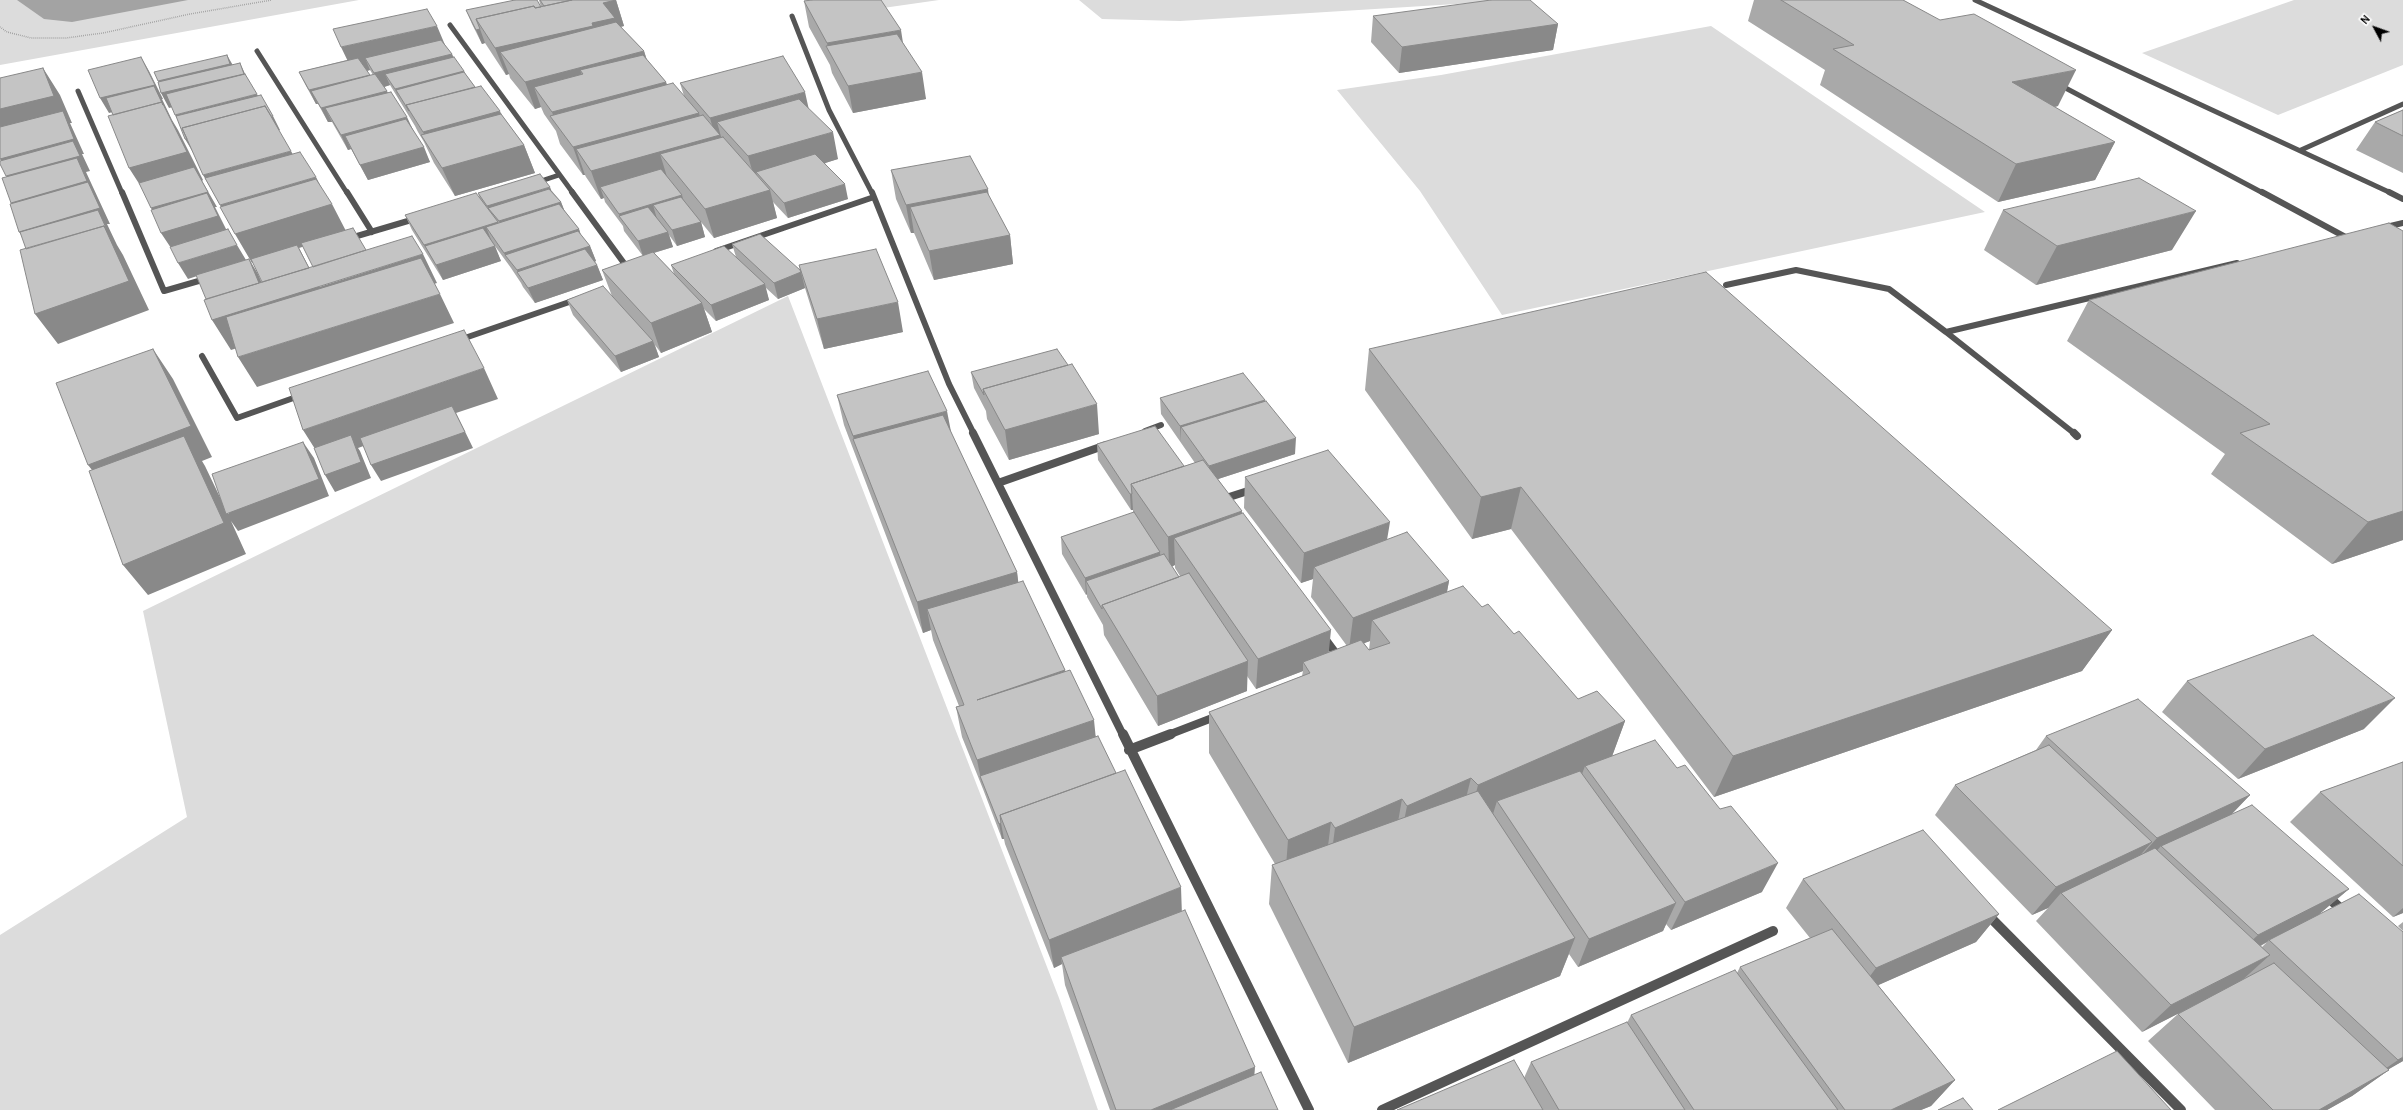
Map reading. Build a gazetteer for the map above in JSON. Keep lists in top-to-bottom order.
{
  "north": "top left"
}
